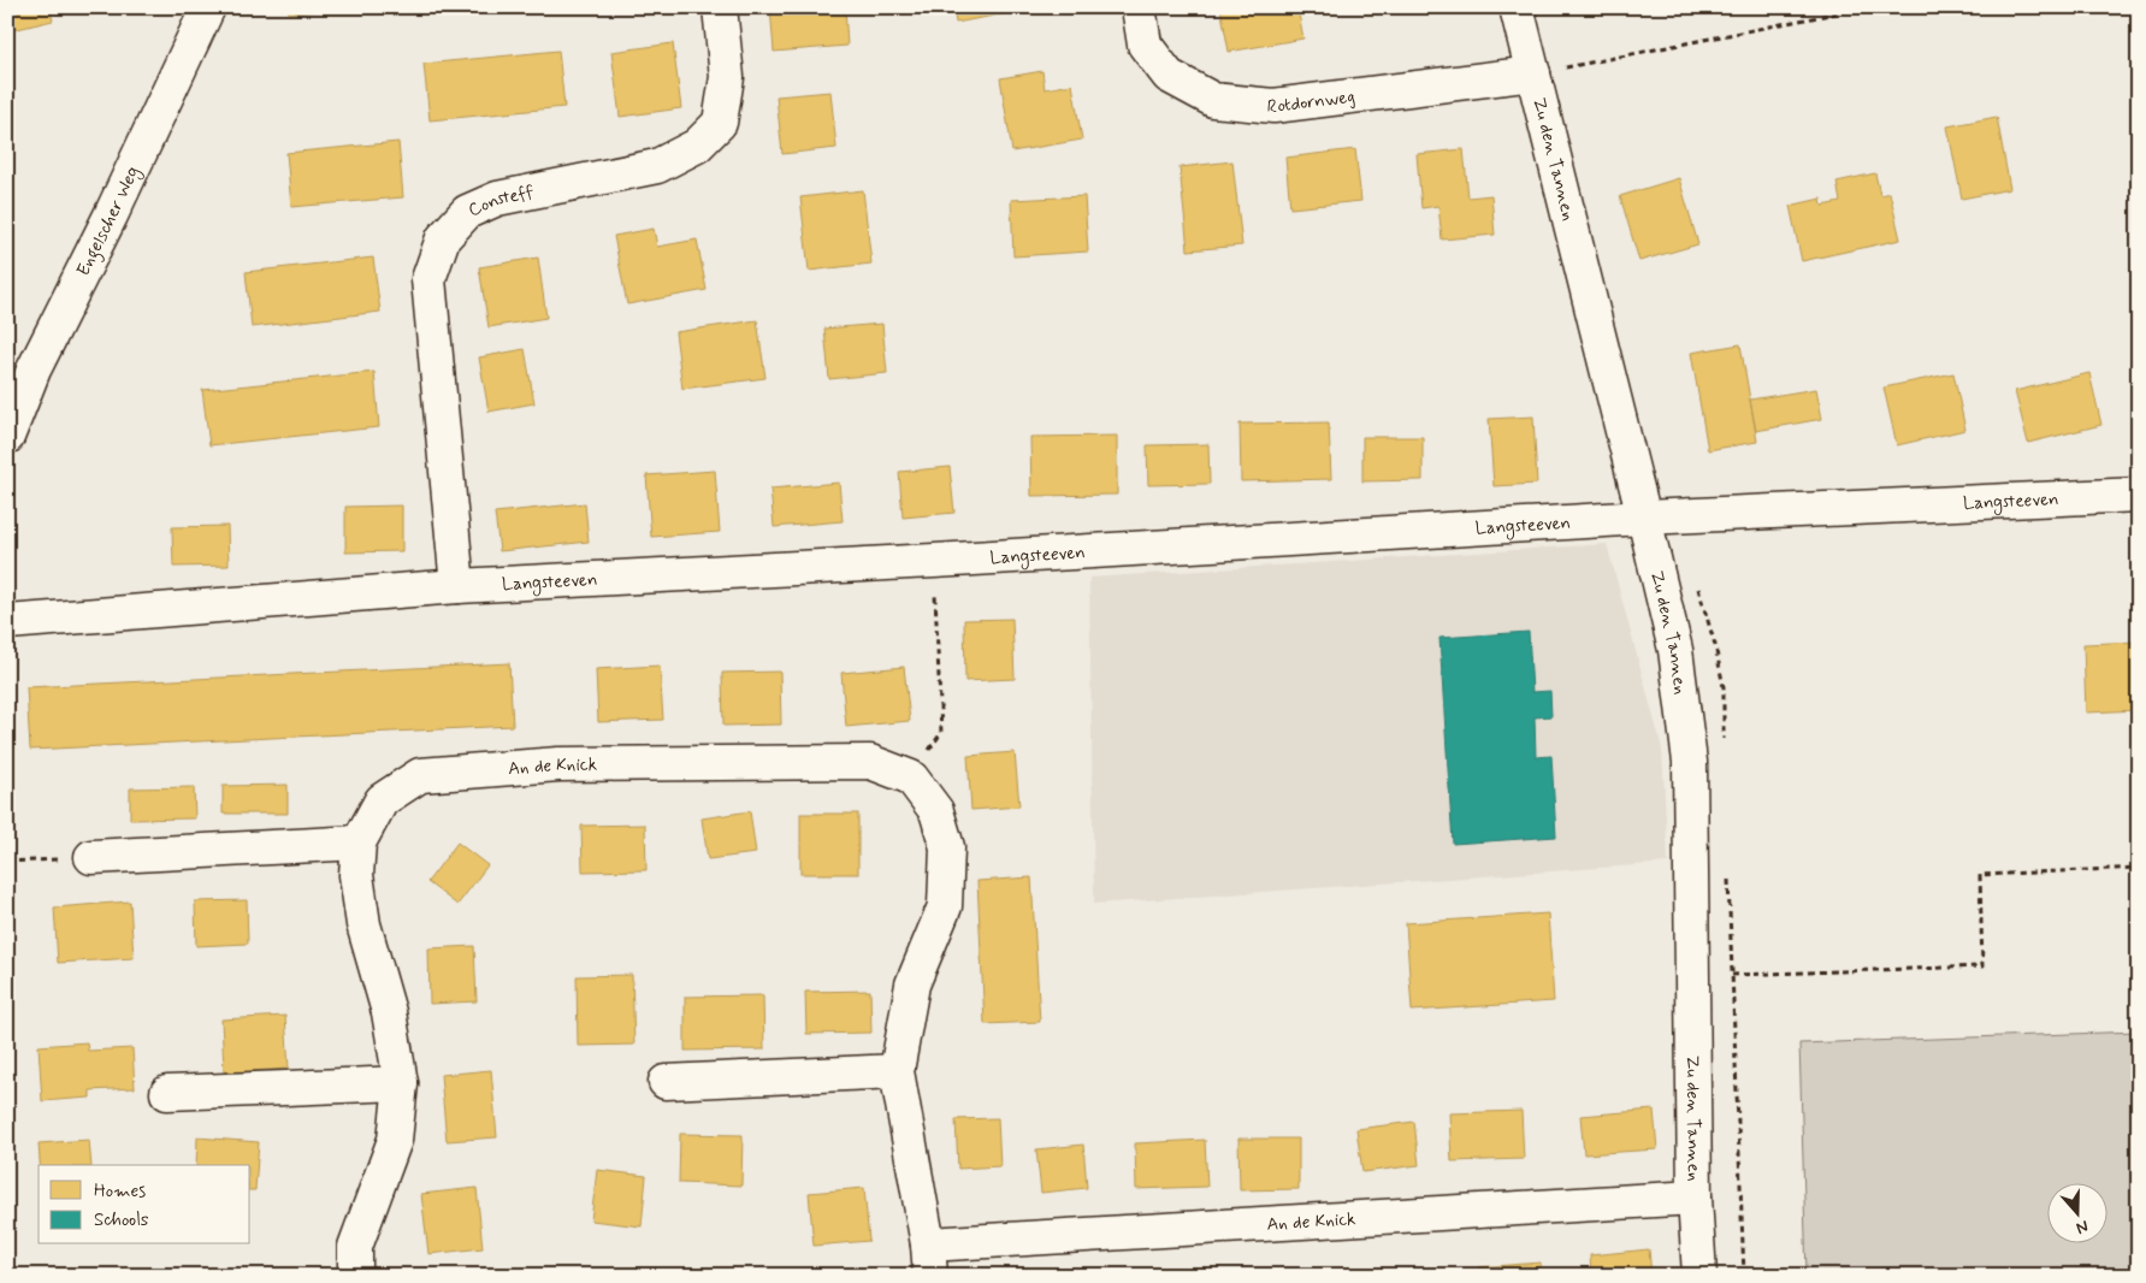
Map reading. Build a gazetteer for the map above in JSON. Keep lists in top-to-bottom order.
{
  "streets": {
    "street": [
      "Rotdornweg",
      "Zu den Tannen",
      "Consteff",
      "Engelscher Weg",
      "Langsteeven",
      "An de Knick"
    ]
  },
  "crossings": [
    ["Rotdornweg", "Zu den Tannen"],
    ["Zu den Tannen", "Langsteeven"],
    ["Zu den Tannen", "An de Knick"],
    ["Consteff", "Langsteeven"]
  ],
  "legend": ["Homes", "Schools"],
  "north": "bottom"
}
